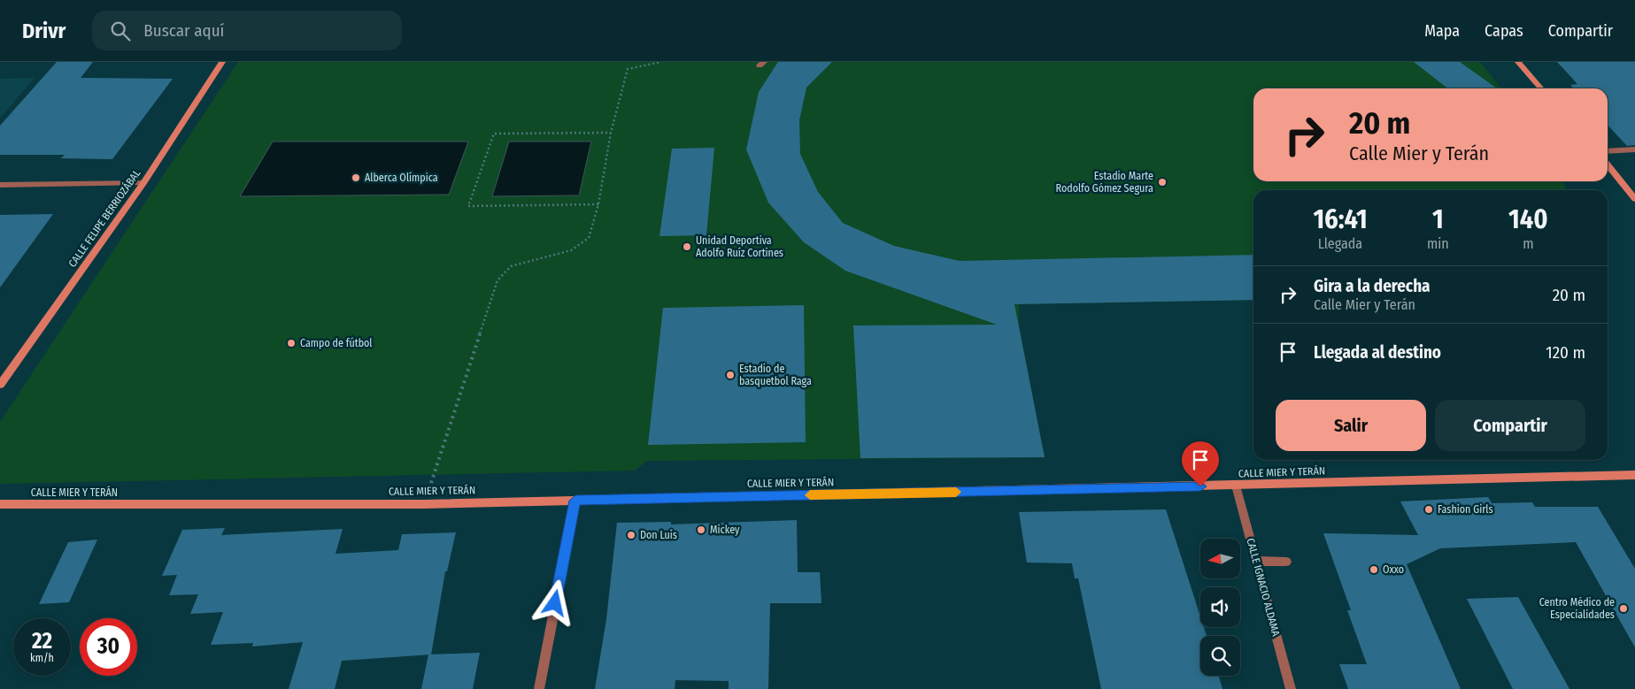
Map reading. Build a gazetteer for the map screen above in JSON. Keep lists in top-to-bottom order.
{
  "streets": {
    "main road": ["CALLE FELIPE BERRIOZÁBAL", "CALLE MIER Y TERÁN"],
    "street": ["CALLE IGNACIO ALDAMA"]
  },
  "crossings": [
    ["CALLE MIER Y TERÁN", "CALLE IGNACIO ALDAMA"]
  ],
  "places": [
    "Alberca Olímpica",
    "Estadio Marte Rodolfo Gómez Segura",
    "Unidad Deportiva Adolfo Ruíz Cortines",
    "Campo de fútbol",
    "Estadio de basquetbol Raga",
    "Fashion Girls",
    "Mickey",
    "Don Luis",
    "Oxxo",
    "Centro Médico de Especialidades"
  ],
  "north": "left",
  "page": {
    "header": "Drivr",
    "search": "Buscar aquí",
    "nav": ["Mapa", "Capas", "Compartir"],
    "turn": ["20 m", "Calle Mier y Terán"],
    "eta": [
      "16:41",
      "Llegada",
      "1",
      "min",
      "140",
      "m"
    ],
    "list": [
      {
        "name": "Gira a la derecha",
        "note": "Calle Mier y Terán",
        "value": "20 m"
      },
      {
        "name": "Llegada al destino",
        "value": "120 m"
      }
    ],
    "buttons": ["Salir", "Compartir"],
    "speed": "22 km/h",
    "limit": "30"
  }
}
